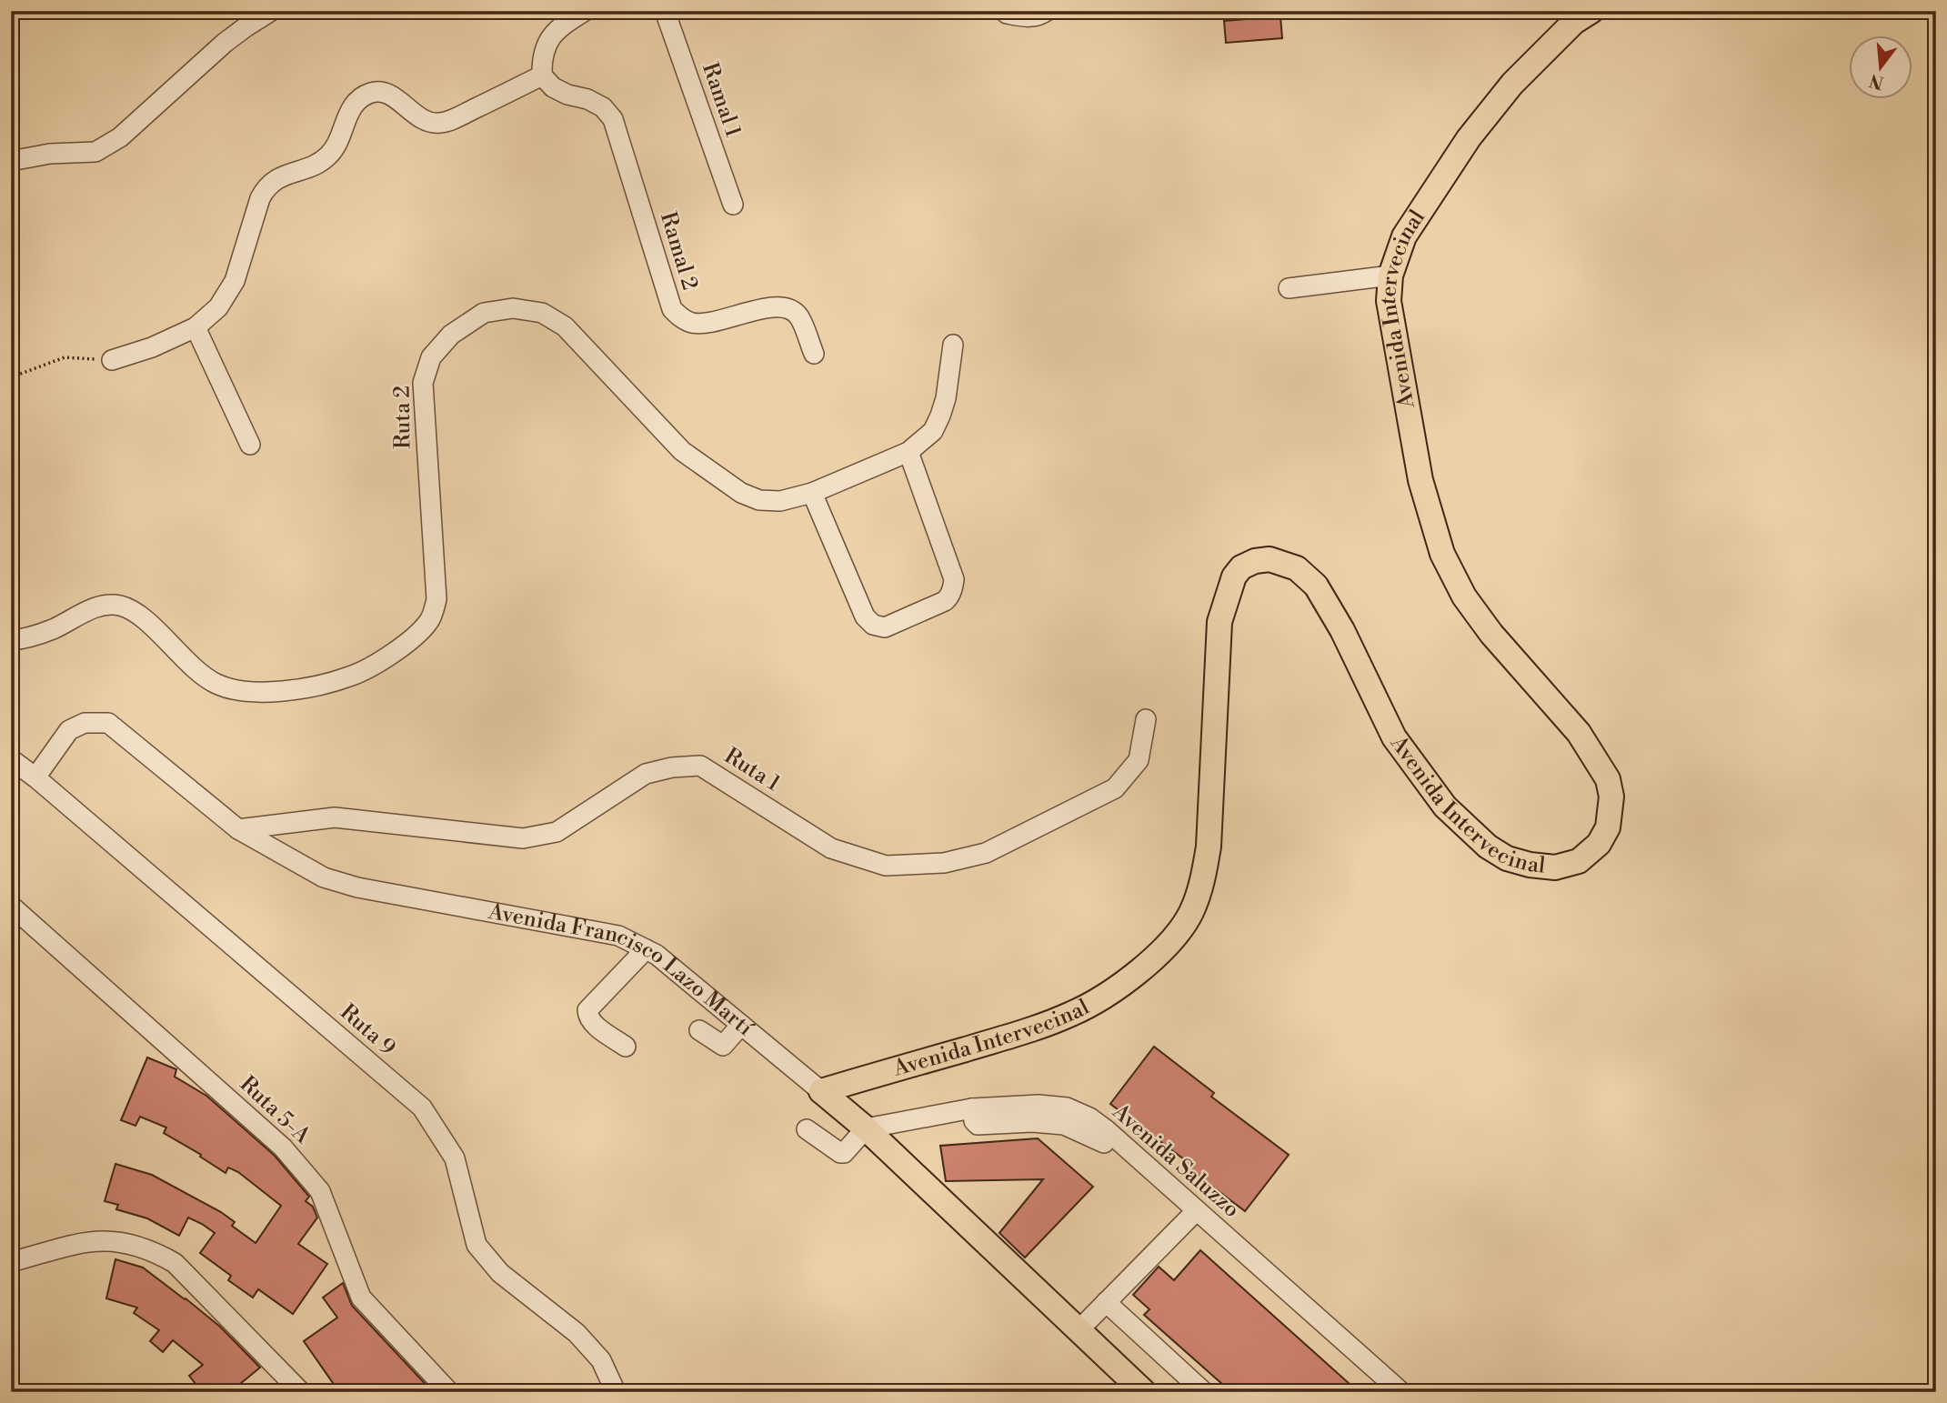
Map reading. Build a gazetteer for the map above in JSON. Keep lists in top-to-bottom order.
{
  "streets": {
    "main road": ["Avenida Intervecinal", "Avenida Francisco Lazo Martí"],
    "street": [
      "Ramal 1",
      "Ramal 2",
      "Ruta 2",
      "Ruta 1",
      "Ruta 9",
      "Ruta 5-A",
      "Avenida Saluzzo"
    ]
  },
  "crossings": [
    ["Avenida Intervecinal", "Avenida Francisco Lazo Martí"],
    ["Ruta 1", "Avenida Francisco Lazo Martí"],
    ["Avenida Francisco Lazo Martí", "Ruta 9"],
    ["Avenida Francisco Lazo Martí", "Avenida Saluzzo"]
  ],
  "north": "bottom"
}
